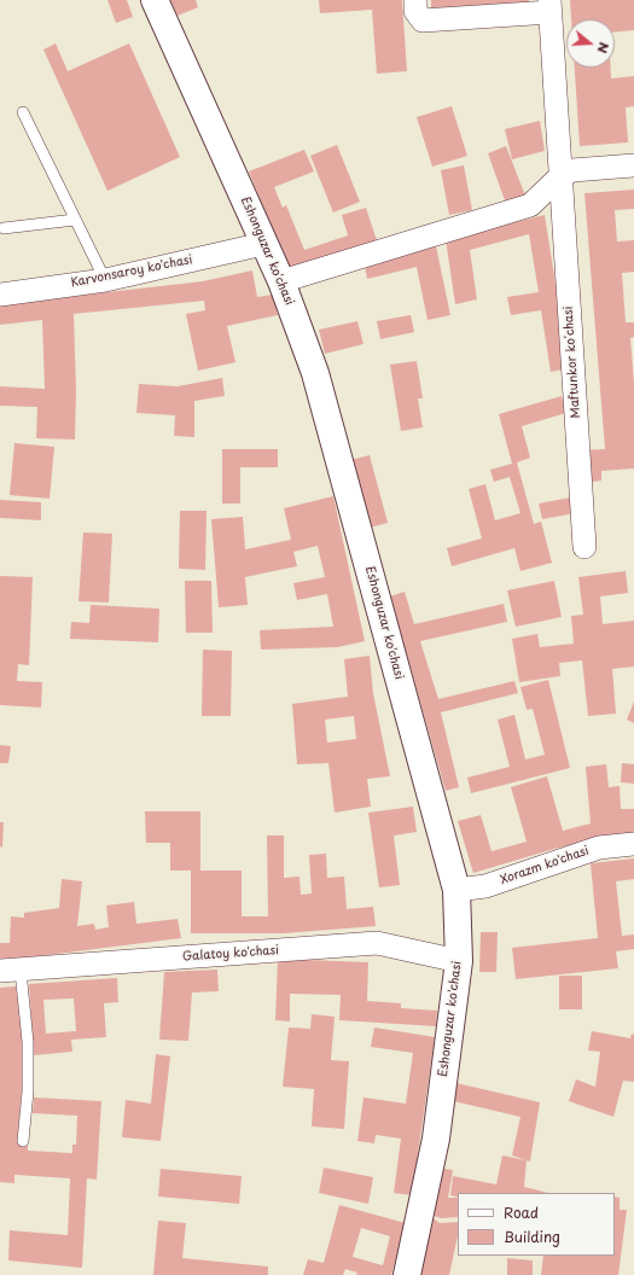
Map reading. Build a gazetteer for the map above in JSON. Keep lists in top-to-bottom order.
{
  "streets": {
    "street": [
      "Eshonguzar ko'chasi",
      "Karvonsaroy ko'chasi",
      "Maftunkor koʻchasi",
      "Xorazm ko'chasi",
      "Galatoy ko'chasi"
    ]
  },
  "crossings": [
    ["Eshonguzar ko'chasi", "Karvonsaroy ko'chasi"],
    ["Eshonguzar ko'chasi", "Xorazm ko'chasi"],
    ["Eshonguzar ko'chasi", "Galatoy ko'chasi"]
  ],
  "legend": ["Road", "Building"],
  "north": "right"
}
